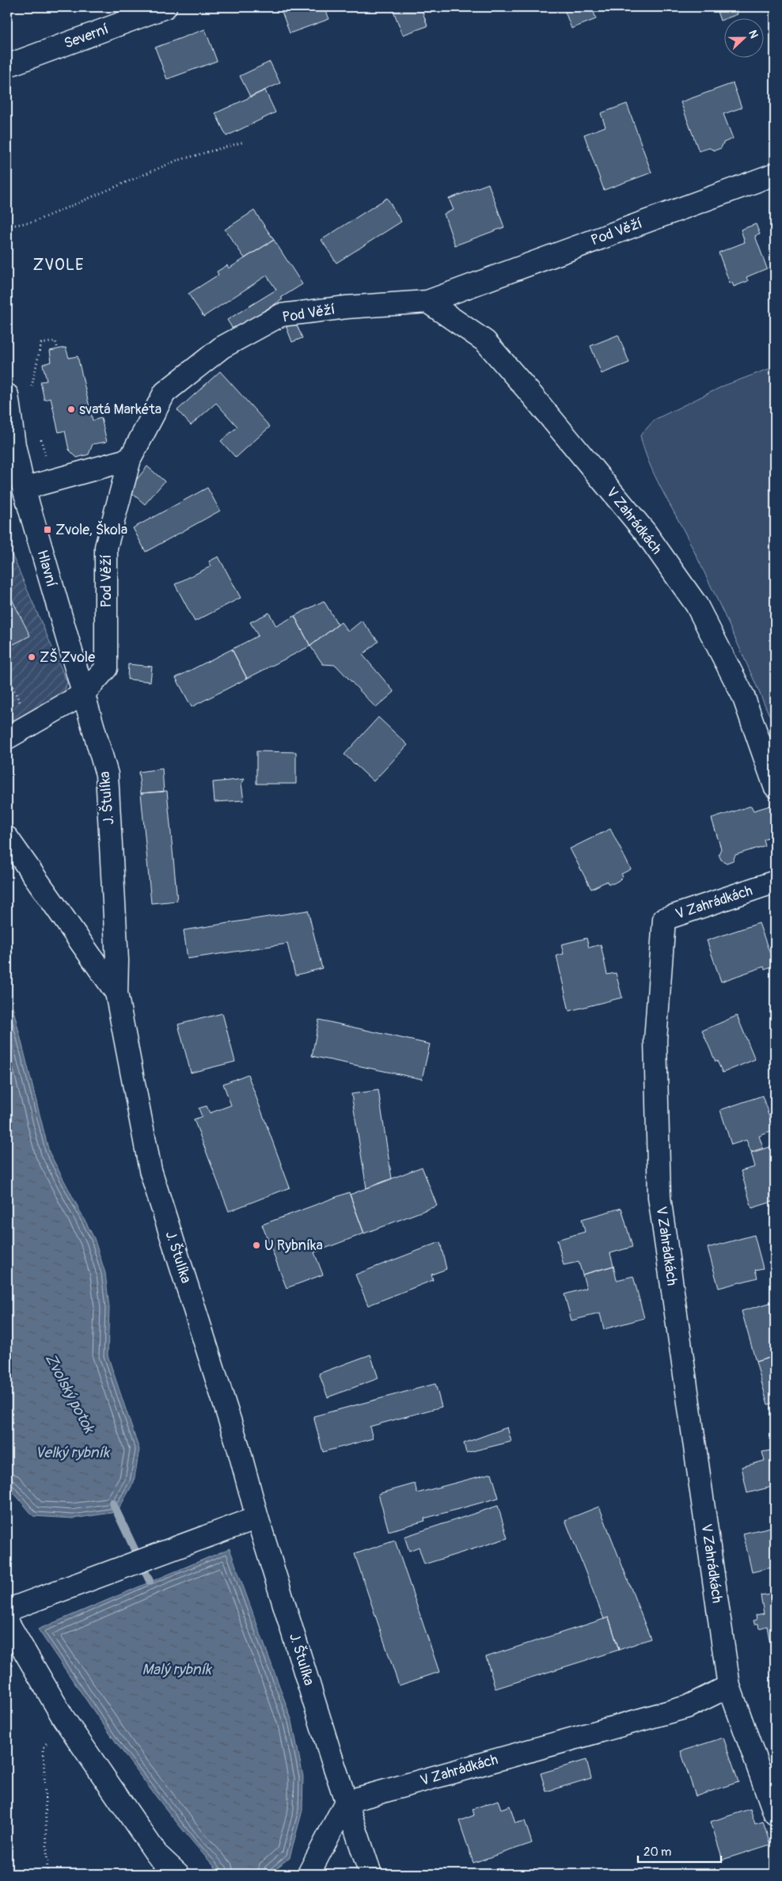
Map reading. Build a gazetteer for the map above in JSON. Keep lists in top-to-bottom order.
{
  "streets": {
    "street": [
      "Severní",
      "Pod Věží",
      "V Zahrádkách",
      "Hlavní",
      "J. Štulíka"
    ]
  },
  "crossings": [
    ["Pod Věží", "V Zahrádkách"],
    ["Pod Věží", "Hlavní"],
    ["Pod Věží", "J. Štulíka"],
    ["V Zahrádkách", "J. Štulíka"],
    ["Hlavní", "J. Štulíka"]
  ],
  "districts": ["ZVOLE"],
  "water": ["Zvolský potok", "Velký rybník", "Malý rybník"],
  "places": {
    "other": ["svatá Markéta", "ZŠ Zvole", "U Rybníka"],
    "transit": ["Zvole, Škola"]
  },
  "scale_bar": "20 m",
  "north": "right"
}
